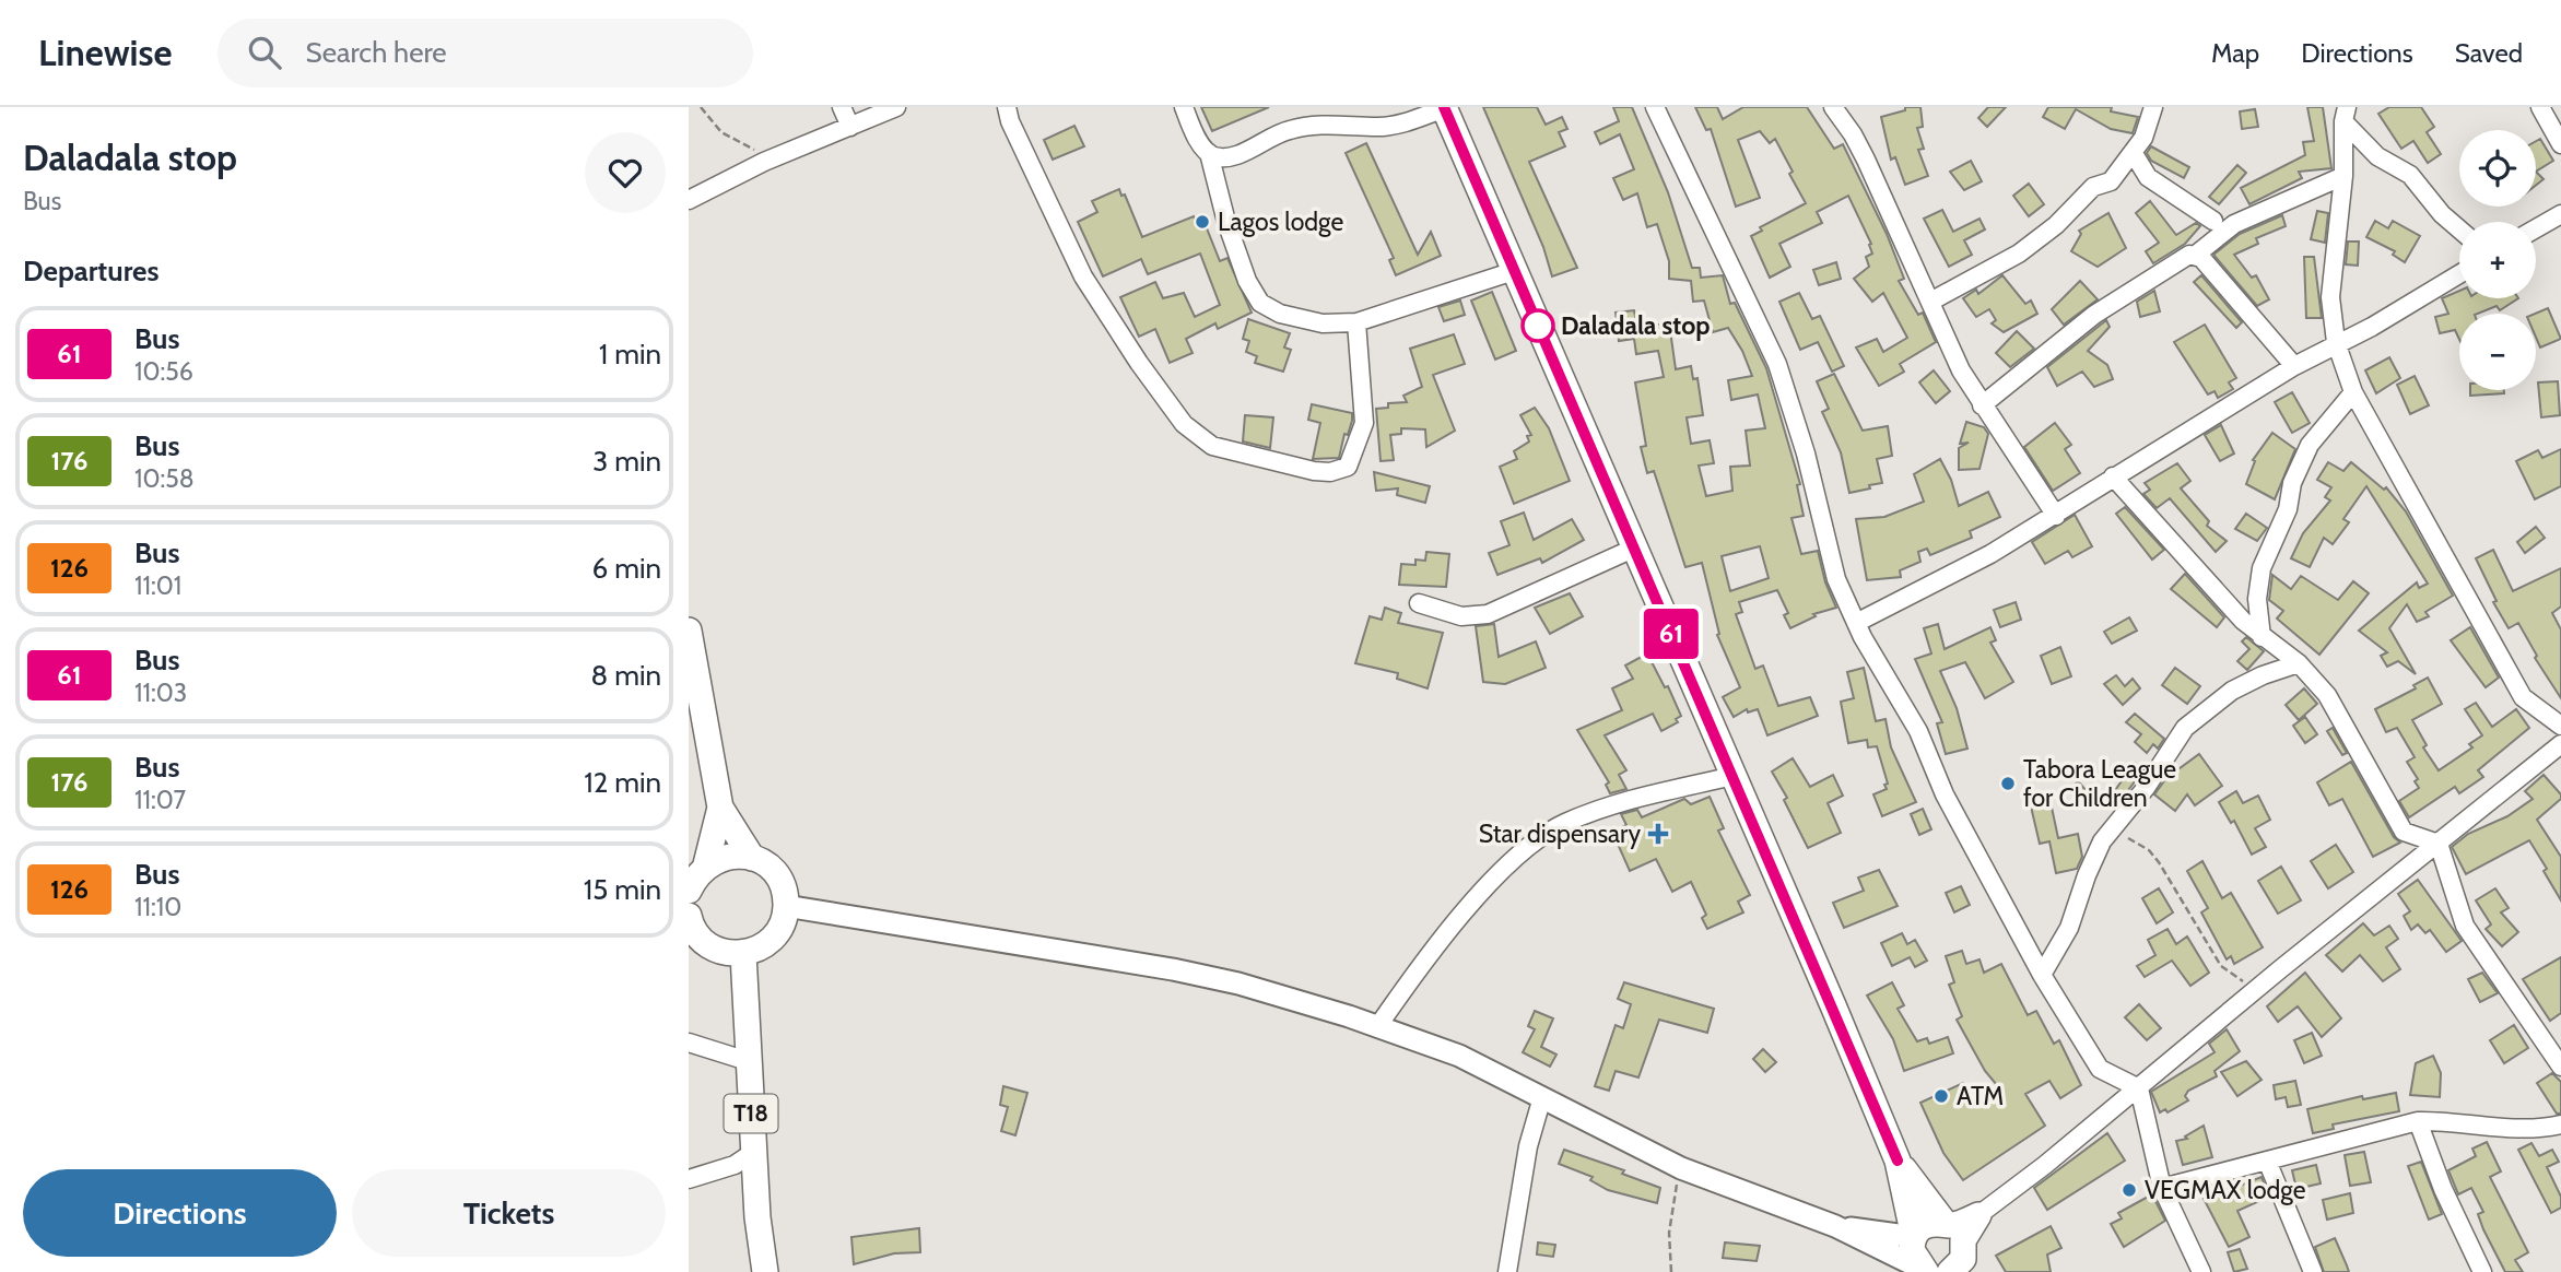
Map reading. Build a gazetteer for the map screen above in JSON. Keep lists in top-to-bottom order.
{
  "streets": {
    "highway": ["T18"]
  },
  "places": {
    "other": [
      "Lagos lodge",
      "Daladala stop",
      "Tabora League for Children",
      "ATM",
      "VEGMAX lodge"
    ],
    "health": ["Star dispensary"]
  },
  "lines": ["bus line 61"],
  "page": {
    "header": "Linewise",
    "search": "Search here",
    "nav": ["Map", "Directions", "Saved"],
    "heading": [
      ["Daladala stop", "Bus"],
      "Departures"
    ],
    "on_map": "61",
    "map_buttons": ["+", "−"],
    "list": [
      {
        "mark": "61",
        "name": "Bus",
        "note": "10:56",
        "value": "1 min"
      },
      {
        "mark": "176",
        "name": "Bus",
        "note": "10:58",
        "value": "3 min"
      },
      {
        "mark": "126",
        "name": "Bus",
        "note": "11:01",
        "value": "6 min"
      },
      {
        "mark": "61",
        "name": "Bus",
        "note": "11:03",
        "value": "8 min"
      },
      {
        "mark": "176",
        "name": "Bus",
        "note": "11:07",
        "value": "12 min"
      },
      {
        "mark": "126",
        "name": "Bus",
        "note": "11:10",
        "value": "15 min"
      }
    ],
    "buttons": ["Directions", "Tickets"]
  }
}
